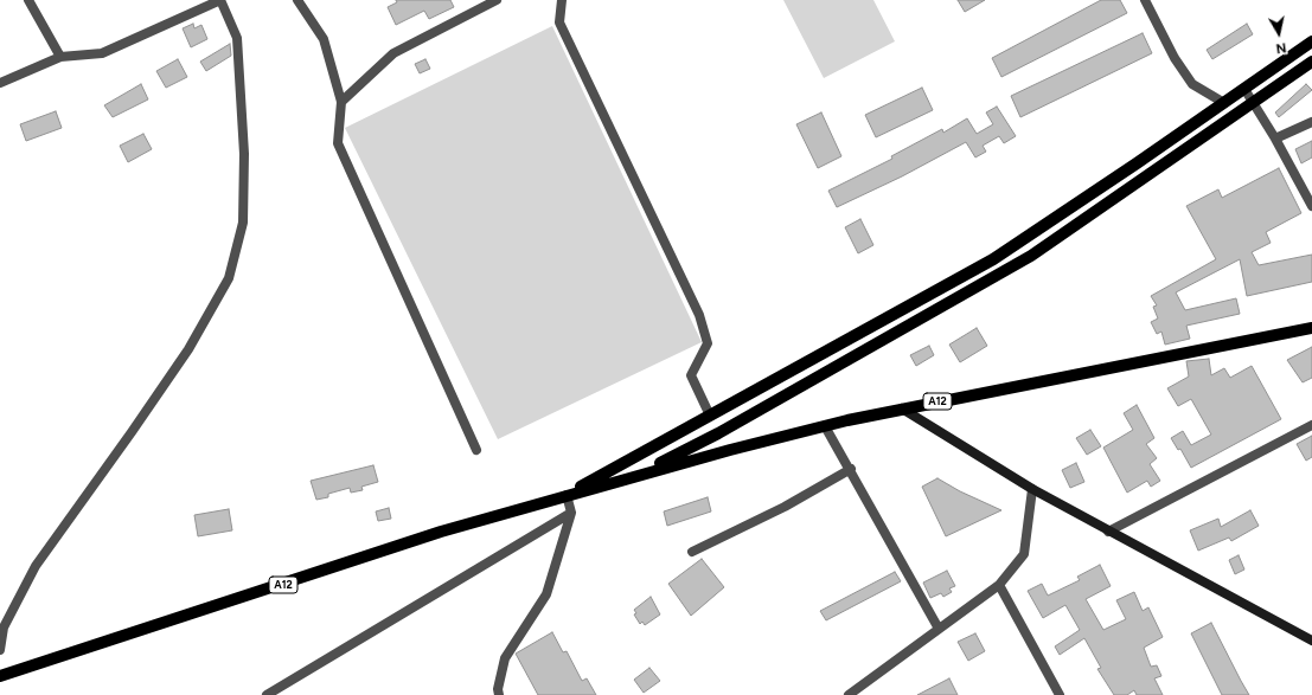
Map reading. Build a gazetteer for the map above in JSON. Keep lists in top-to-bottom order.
{
  "streets": {
    "main road": ["A12"]
  },
  "north": "bottom"
}
